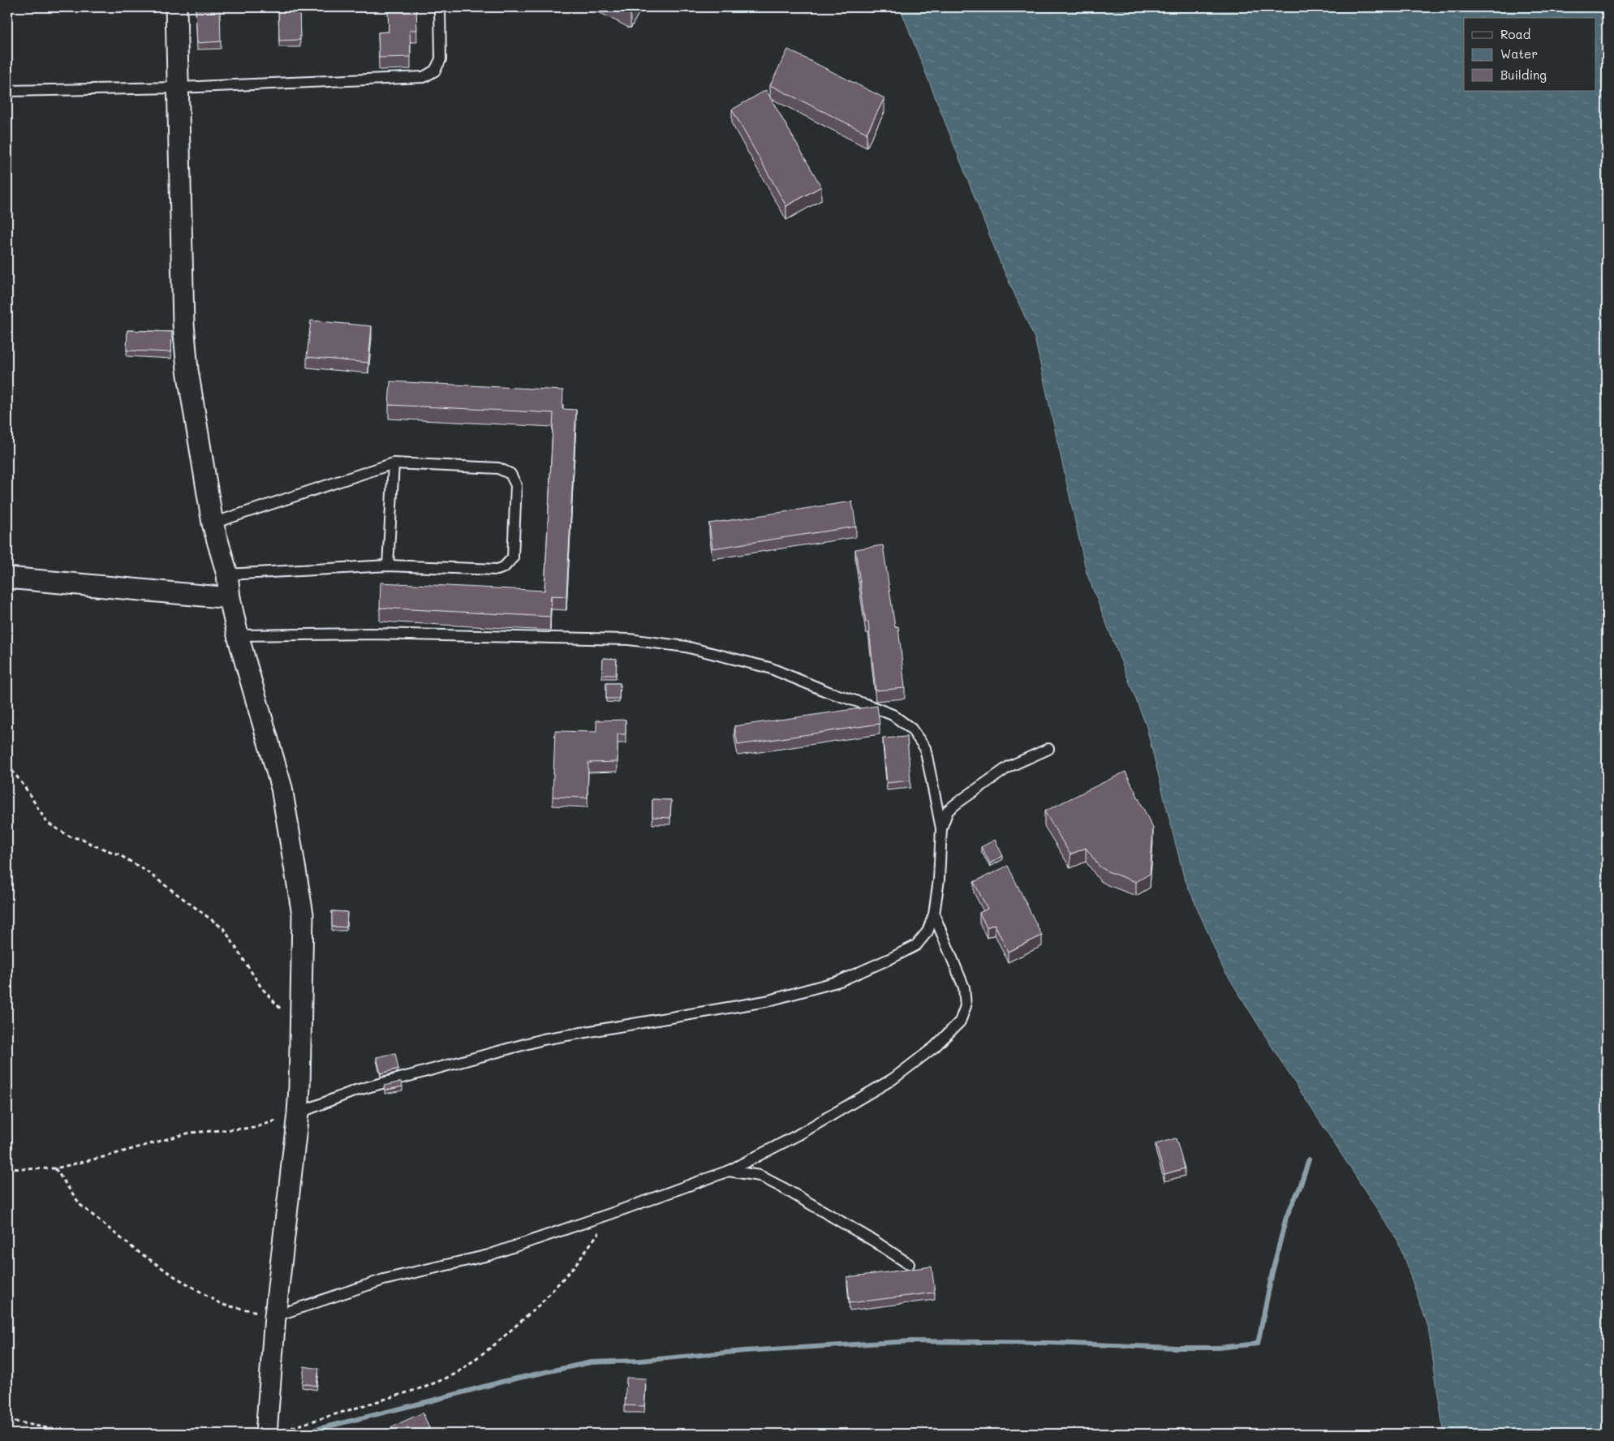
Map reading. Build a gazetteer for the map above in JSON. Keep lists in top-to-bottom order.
{
  "legend": ["Road", "Water", "Building"]
}
